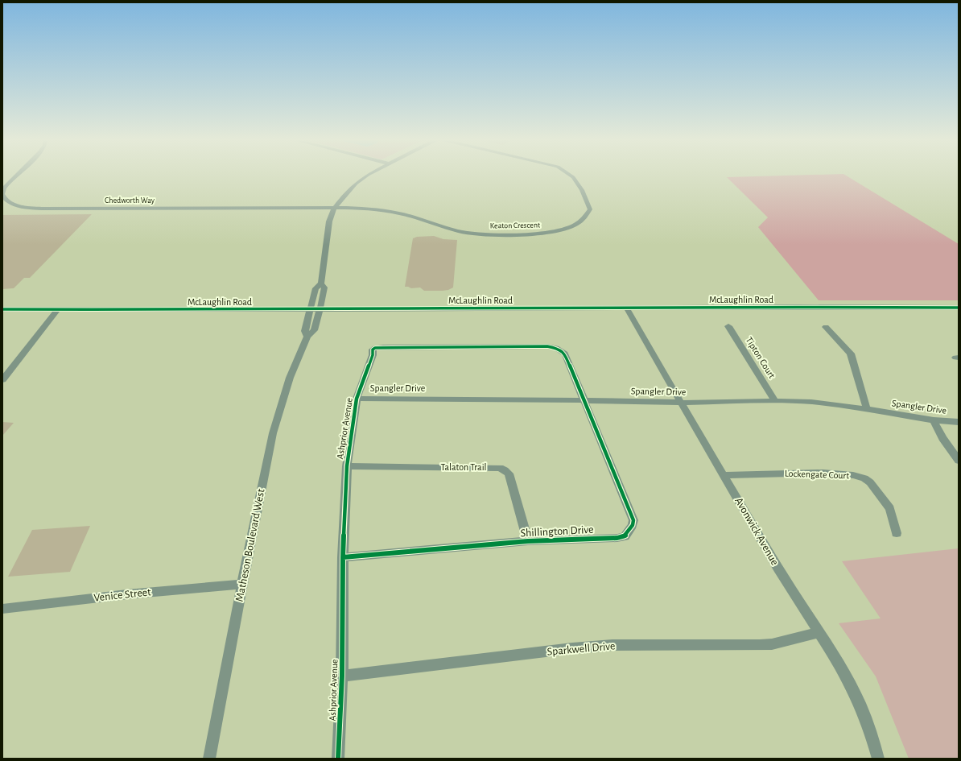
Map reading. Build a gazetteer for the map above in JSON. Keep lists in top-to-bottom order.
{
  "streets": {
    "street": [
      "Chedworth Way",
      "Keaton Crescent",
      "McLaughlin Road",
      "Tipton Court",
      "Spangler Drive",
      "Ashprior Avenue",
      "Talaton Trail",
      "Lockengate Court",
      "Shillington Drive",
      "Avonwick Avenue",
      "Matheson Boulevard West",
      "Venice Street",
      "Sparkwell Drive"
    ]
  },
  "crossings": [
    ["Chedworth Way", "Keaton Crescent"],
    ["Chedworth Way", "Matheson Boulevard West"],
    ["Keaton Crescent", "Matheson Boulevard West"],
    ["McLaughlin Road", "Avonwick Avenue"],
    ["McLaughlin Road", "Matheson Boulevard West"],
    ["Tipton Court", "Spangler Drive"],
    ["Spangler Drive", "Ashprior Avenue"],
    ["Spangler Drive", "Shillington Drive"],
    ["Spangler Drive", "Avonwick Avenue"],
    ["Ashprior Avenue", "Talaton Trail"],
    ["Ashprior Avenue", "Shillington Drive"],
    ["Ashprior Avenue", "Sparkwell Drive"],
    ["Talaton Trail", "Shillington Drive"],
    ["Lockengate Court", "Avonwick Avenue"],
    ["Avonwick Avenue", "Sparkwell Drive"],
    ["Matheson Boulevard West", "Venice Street"]
  ]
}
